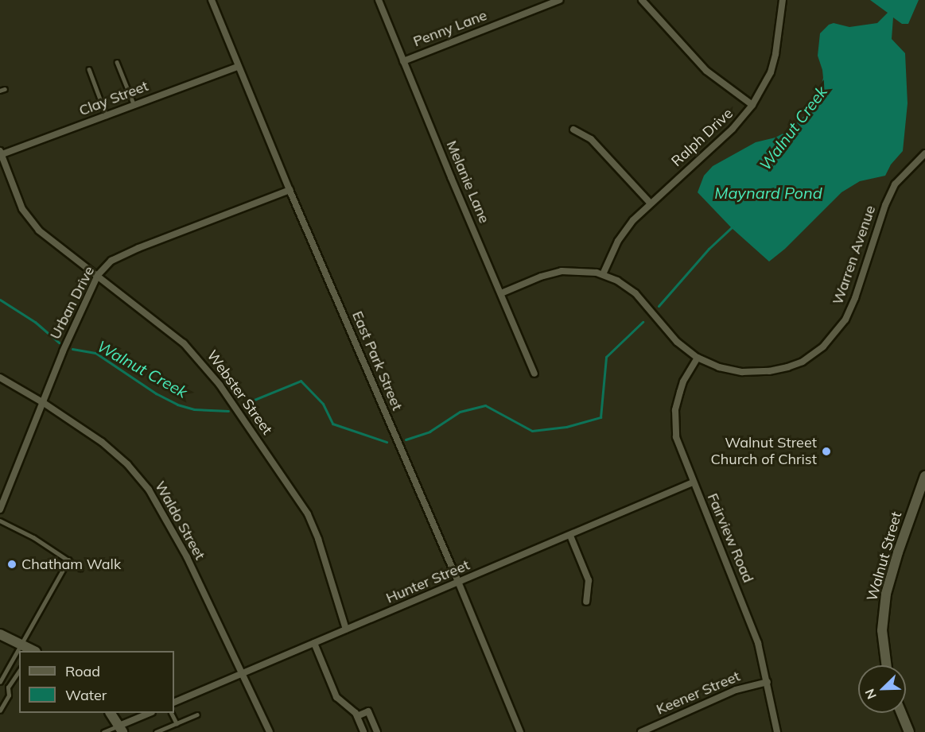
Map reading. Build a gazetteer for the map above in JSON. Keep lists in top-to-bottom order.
{
  "streets": {
    "main road": ["Walnut Street"],
    "street": [
      "Penny Lane",
      "Clay Street",
      "Ralph Drive",
      "Melanie Lane",
      "Warren Avenue",
      "Urban Drive",
      "East Park Street",
      "Webster Street",
      "Waldo Street",
      "Fairview Road",
      "Hunter Street",
      "Keener Street"
    ]
  },
  "crossings": [
    ["Penny Lane", "Melanie Lane"],
    ["Clay Street", "East Park Street"],
    ["Clay Street", "Webster Street"],
    ["Ralph Drive", "Warren Avenue"],
    ["Melanie Lane", "Warren Avenue"],
    ["Warren Avenue", "Fairview Road"],
    ["Urban Drive", "East Park Street"],
    ["Urban Drive", "Webster Street"],
    ["Urban Drive", "Waldo Street"],
    ["East Park Street", "Hunter Street"],
    ["Webster Street", "Hunter Street"],
    ["Waldo Street", "Hunter Street"],
    ["Fairview Road", "Hunter Street"],
    ["Fairview Road", "Keener Street"]
  ],
  "water": ["Walnut Creek", "Maynard Pond"],
  "places": ["Walnut Street Church of Christ", "Chatham Walk"],
  "legend": ["Road", "Water"],
  "north": "bottom left"
}
